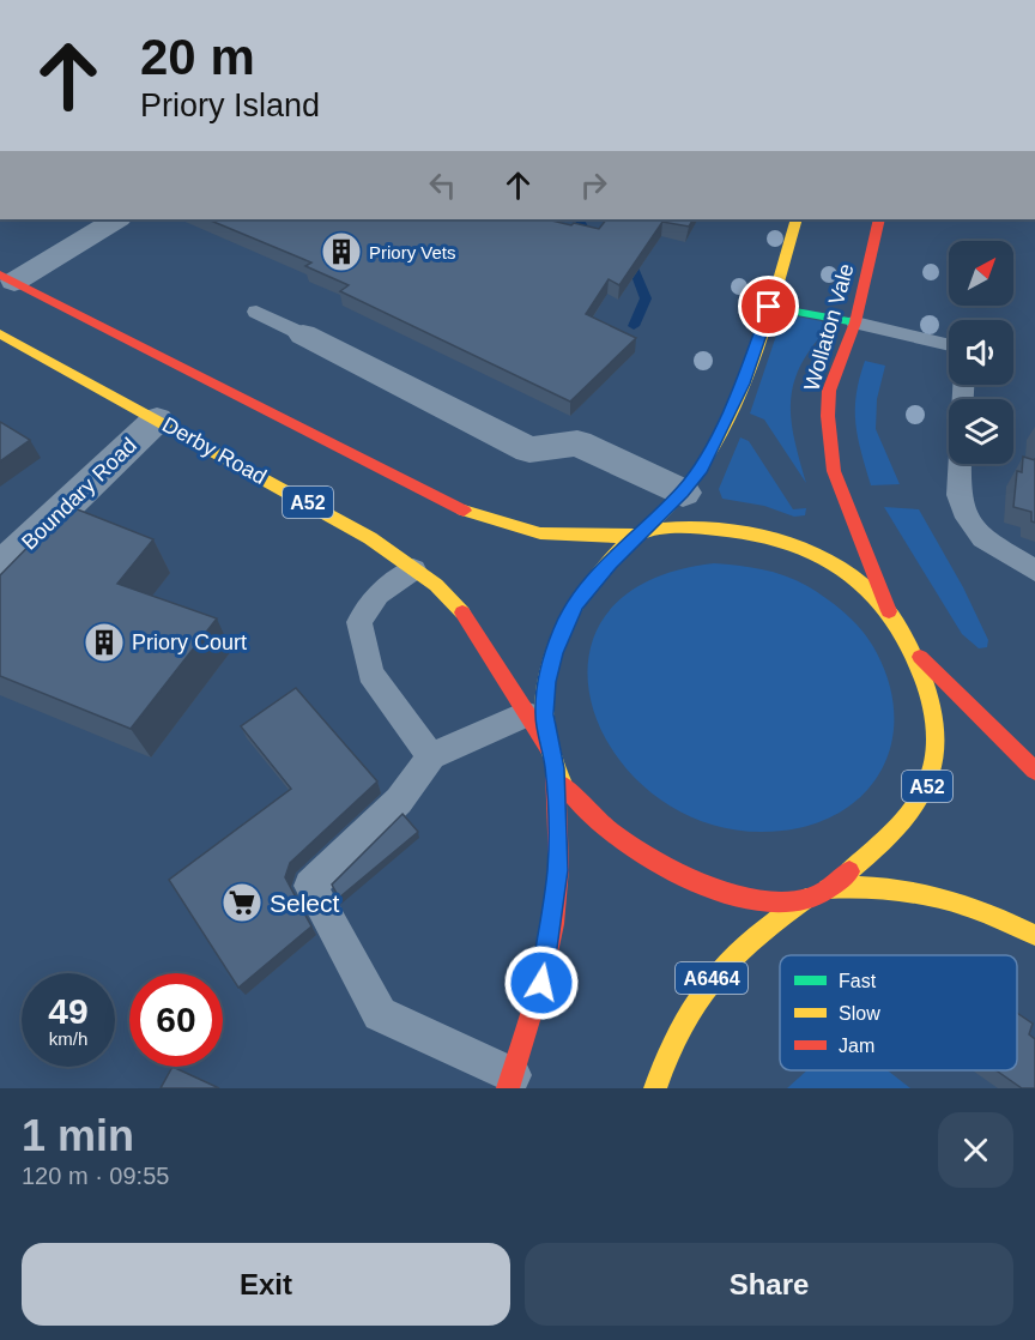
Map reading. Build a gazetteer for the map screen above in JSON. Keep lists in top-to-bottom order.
{
  "streets": {
    "main road": [
      "Wollaton Vale",
      "Derby Road",
      "A52",
      "A6464"
    ],
    "street": ["Boundary Road"]
  },
  "crossings": [
    ["Wollaton Vale", "A52"],
    ["Derby Road", "Boundary Road"],
    ["Derby Road", "A52"],
    ["A52", "A6464"]
  ],
  "places": {
    "building": ["Priory Vets", "Priory Court"],
    "supermarket": ["Select"]
  },
  "legend": ["Fast", "Slow", "Jam"],
  "north": "top right",
  "page": {
    "turn": ["20 m", "Priory Island"],
    "speed": "49 km/h",
    "limit": "60",
    "heading": ["1 min", "120 m · 09:55"],
    "buttons": ["Exit", "Share"]
  }
}
